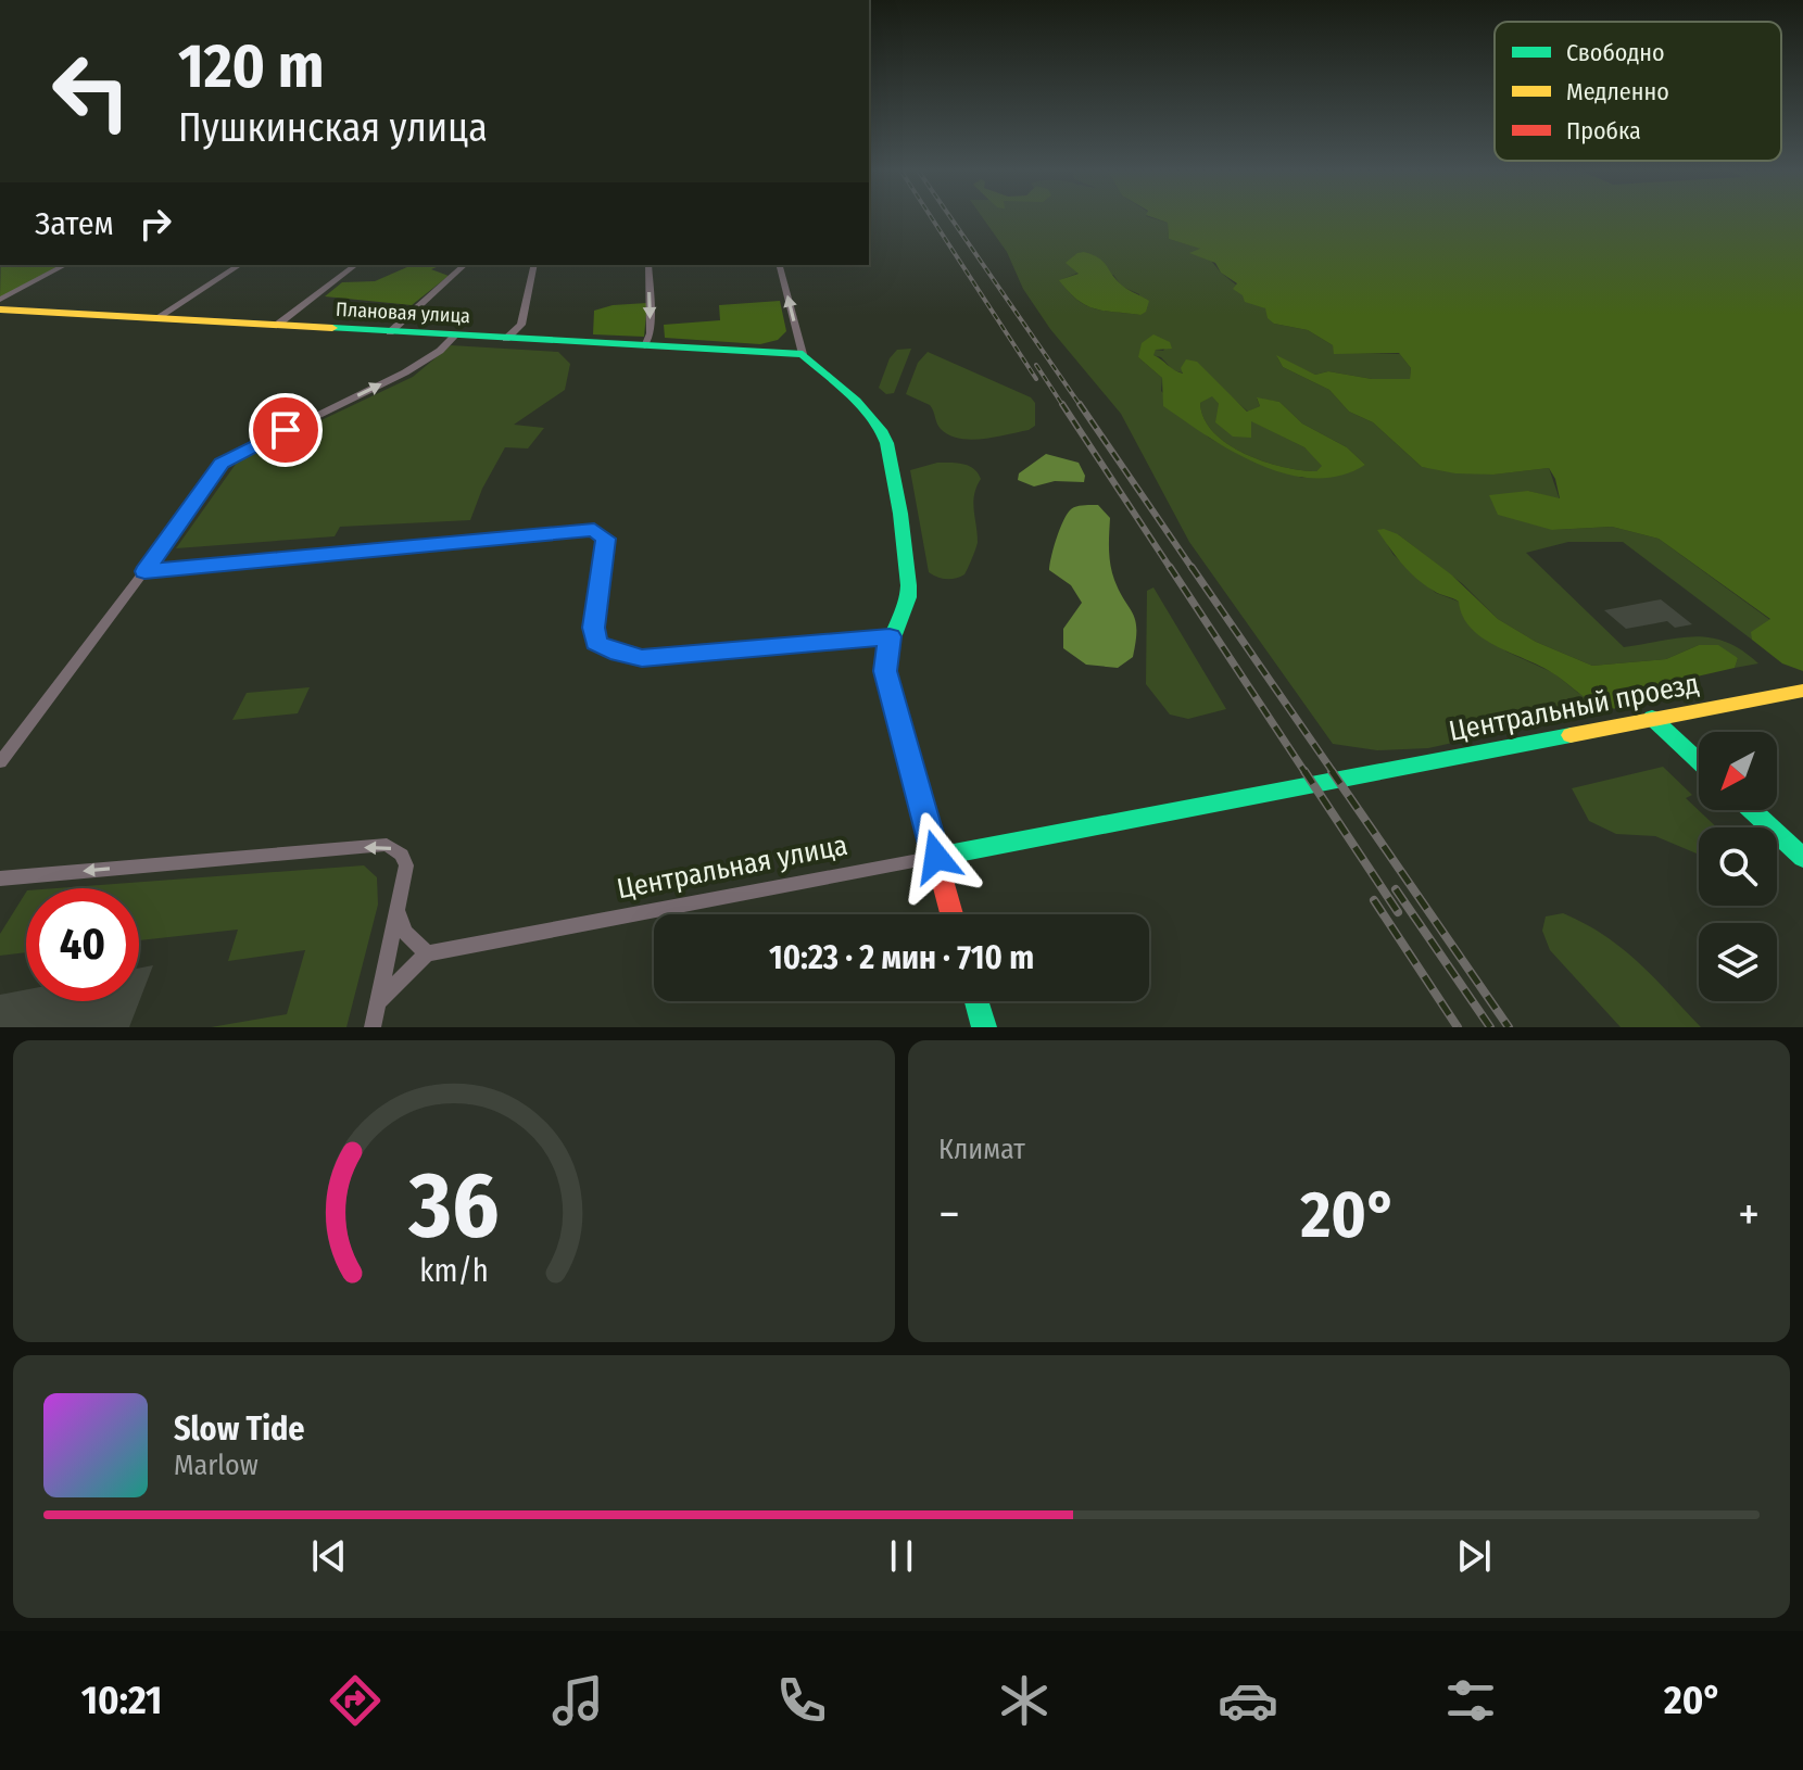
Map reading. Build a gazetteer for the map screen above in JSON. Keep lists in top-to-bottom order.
{
  "streets": {
    "street": ["Плановая улица", "Центральный проезд", "Центральная улица"]
  },
  "crossings": [
    ["Центральный проезд", "Центральная улица"]
  ],
  "legend": ["Свободно", "Медленно", "Пробка"],
  "north": "bottom left",
  "page": {
    "turn": ["120 m", "Пушкинская улица"],
    "then": "Затем",
    "limit": "40",
    "trip": "10:23 · 2 мин · 710 m",
    "tile": "Климат",
    "heat": ["−", "20°", "+"],
    "song": ["Slow Tide", "Marlow"],
    "tabs": ["10:21", "20°"],
    "gauge": ["36", "km/h"]
  }
}
